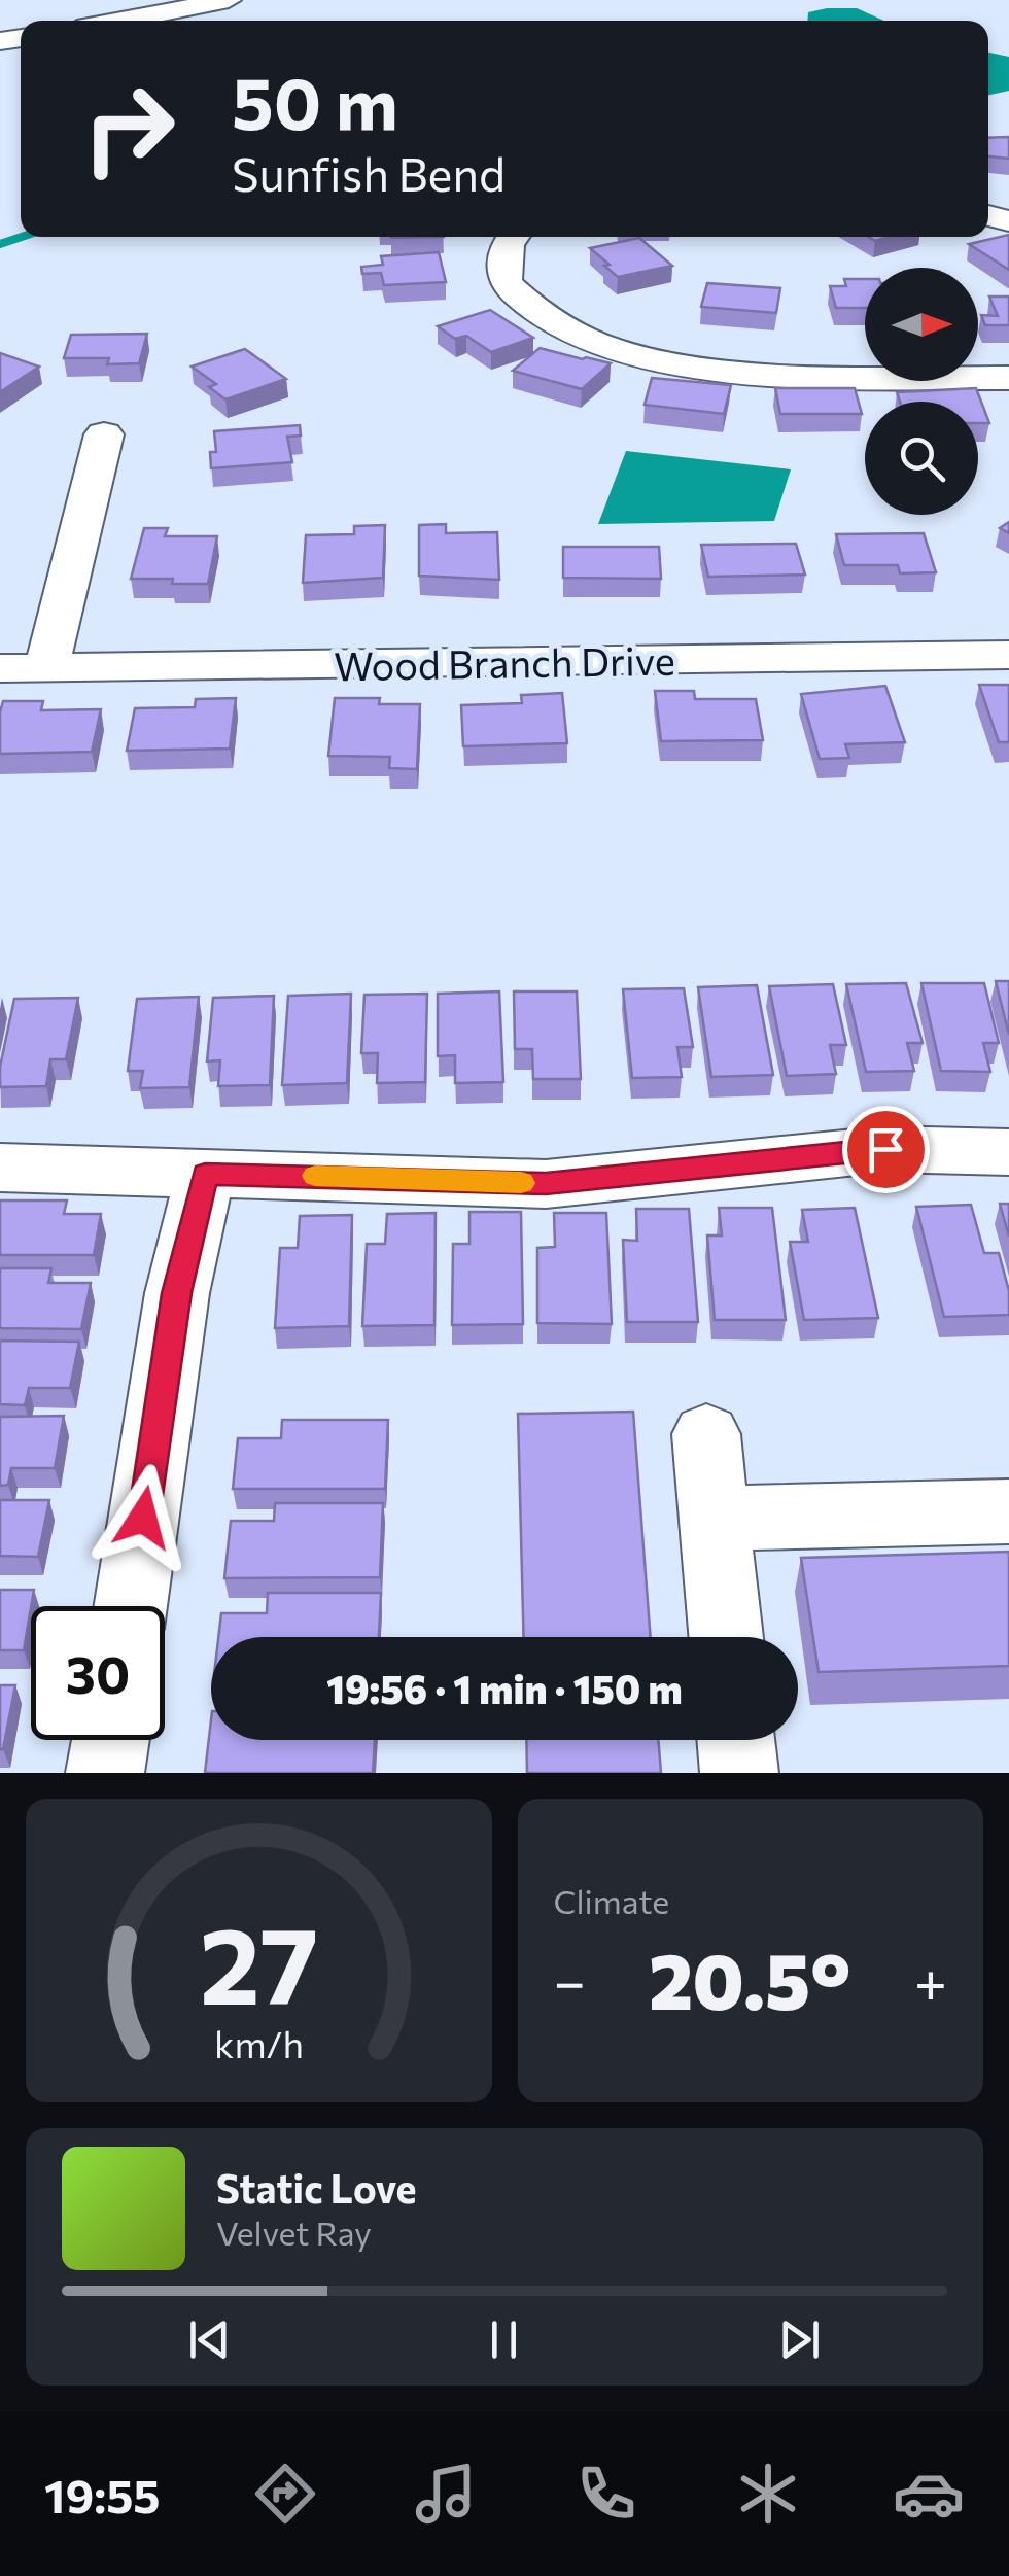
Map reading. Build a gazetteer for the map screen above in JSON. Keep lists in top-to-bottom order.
{
  "streets": {
    "street": ["Wood Branch Drive"]
  },
  "north": "right",
  "page": {
    "turn": ["50 m", "Sunfish Bend"],
    "limit": "30",
    "trip": "19:56 · 1 min · 150 m",
    "tile": "Climate",
    "heat": ["−", "20.5°", "+"],
    "song": ["Static Love", "Velvet Ray"],
    "tabs": "19:55",
    "gauge": ["27", "km/h"]
  }
}
